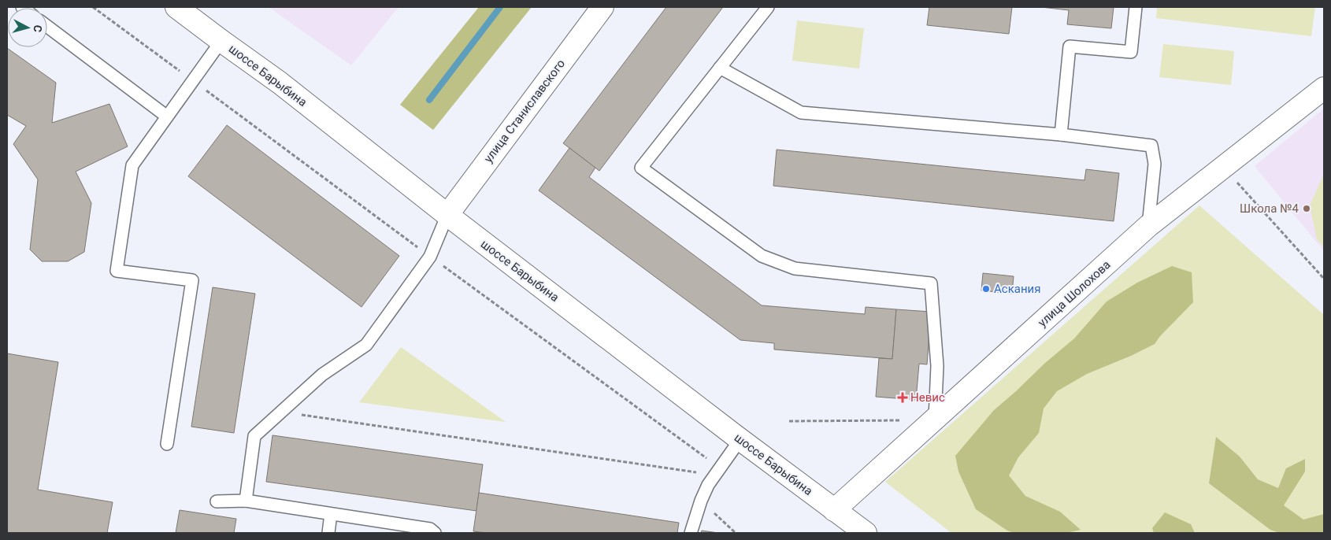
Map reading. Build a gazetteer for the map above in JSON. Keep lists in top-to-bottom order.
{
  "streets": {
    "street": ["шоссе Барыбина", "улица Станиславского", "улица Шолохова"]
  },
  "crossings": [
    ["шоссе Барыбина", "улица Станиславского"],
    ["шоссе Барыбина", "улица Шолохова"]
  ],
  "places": {
    "other": ["Школа №4", "Аскания"],
    "health": ["Невис"]
  },
  "north": "right"
}
